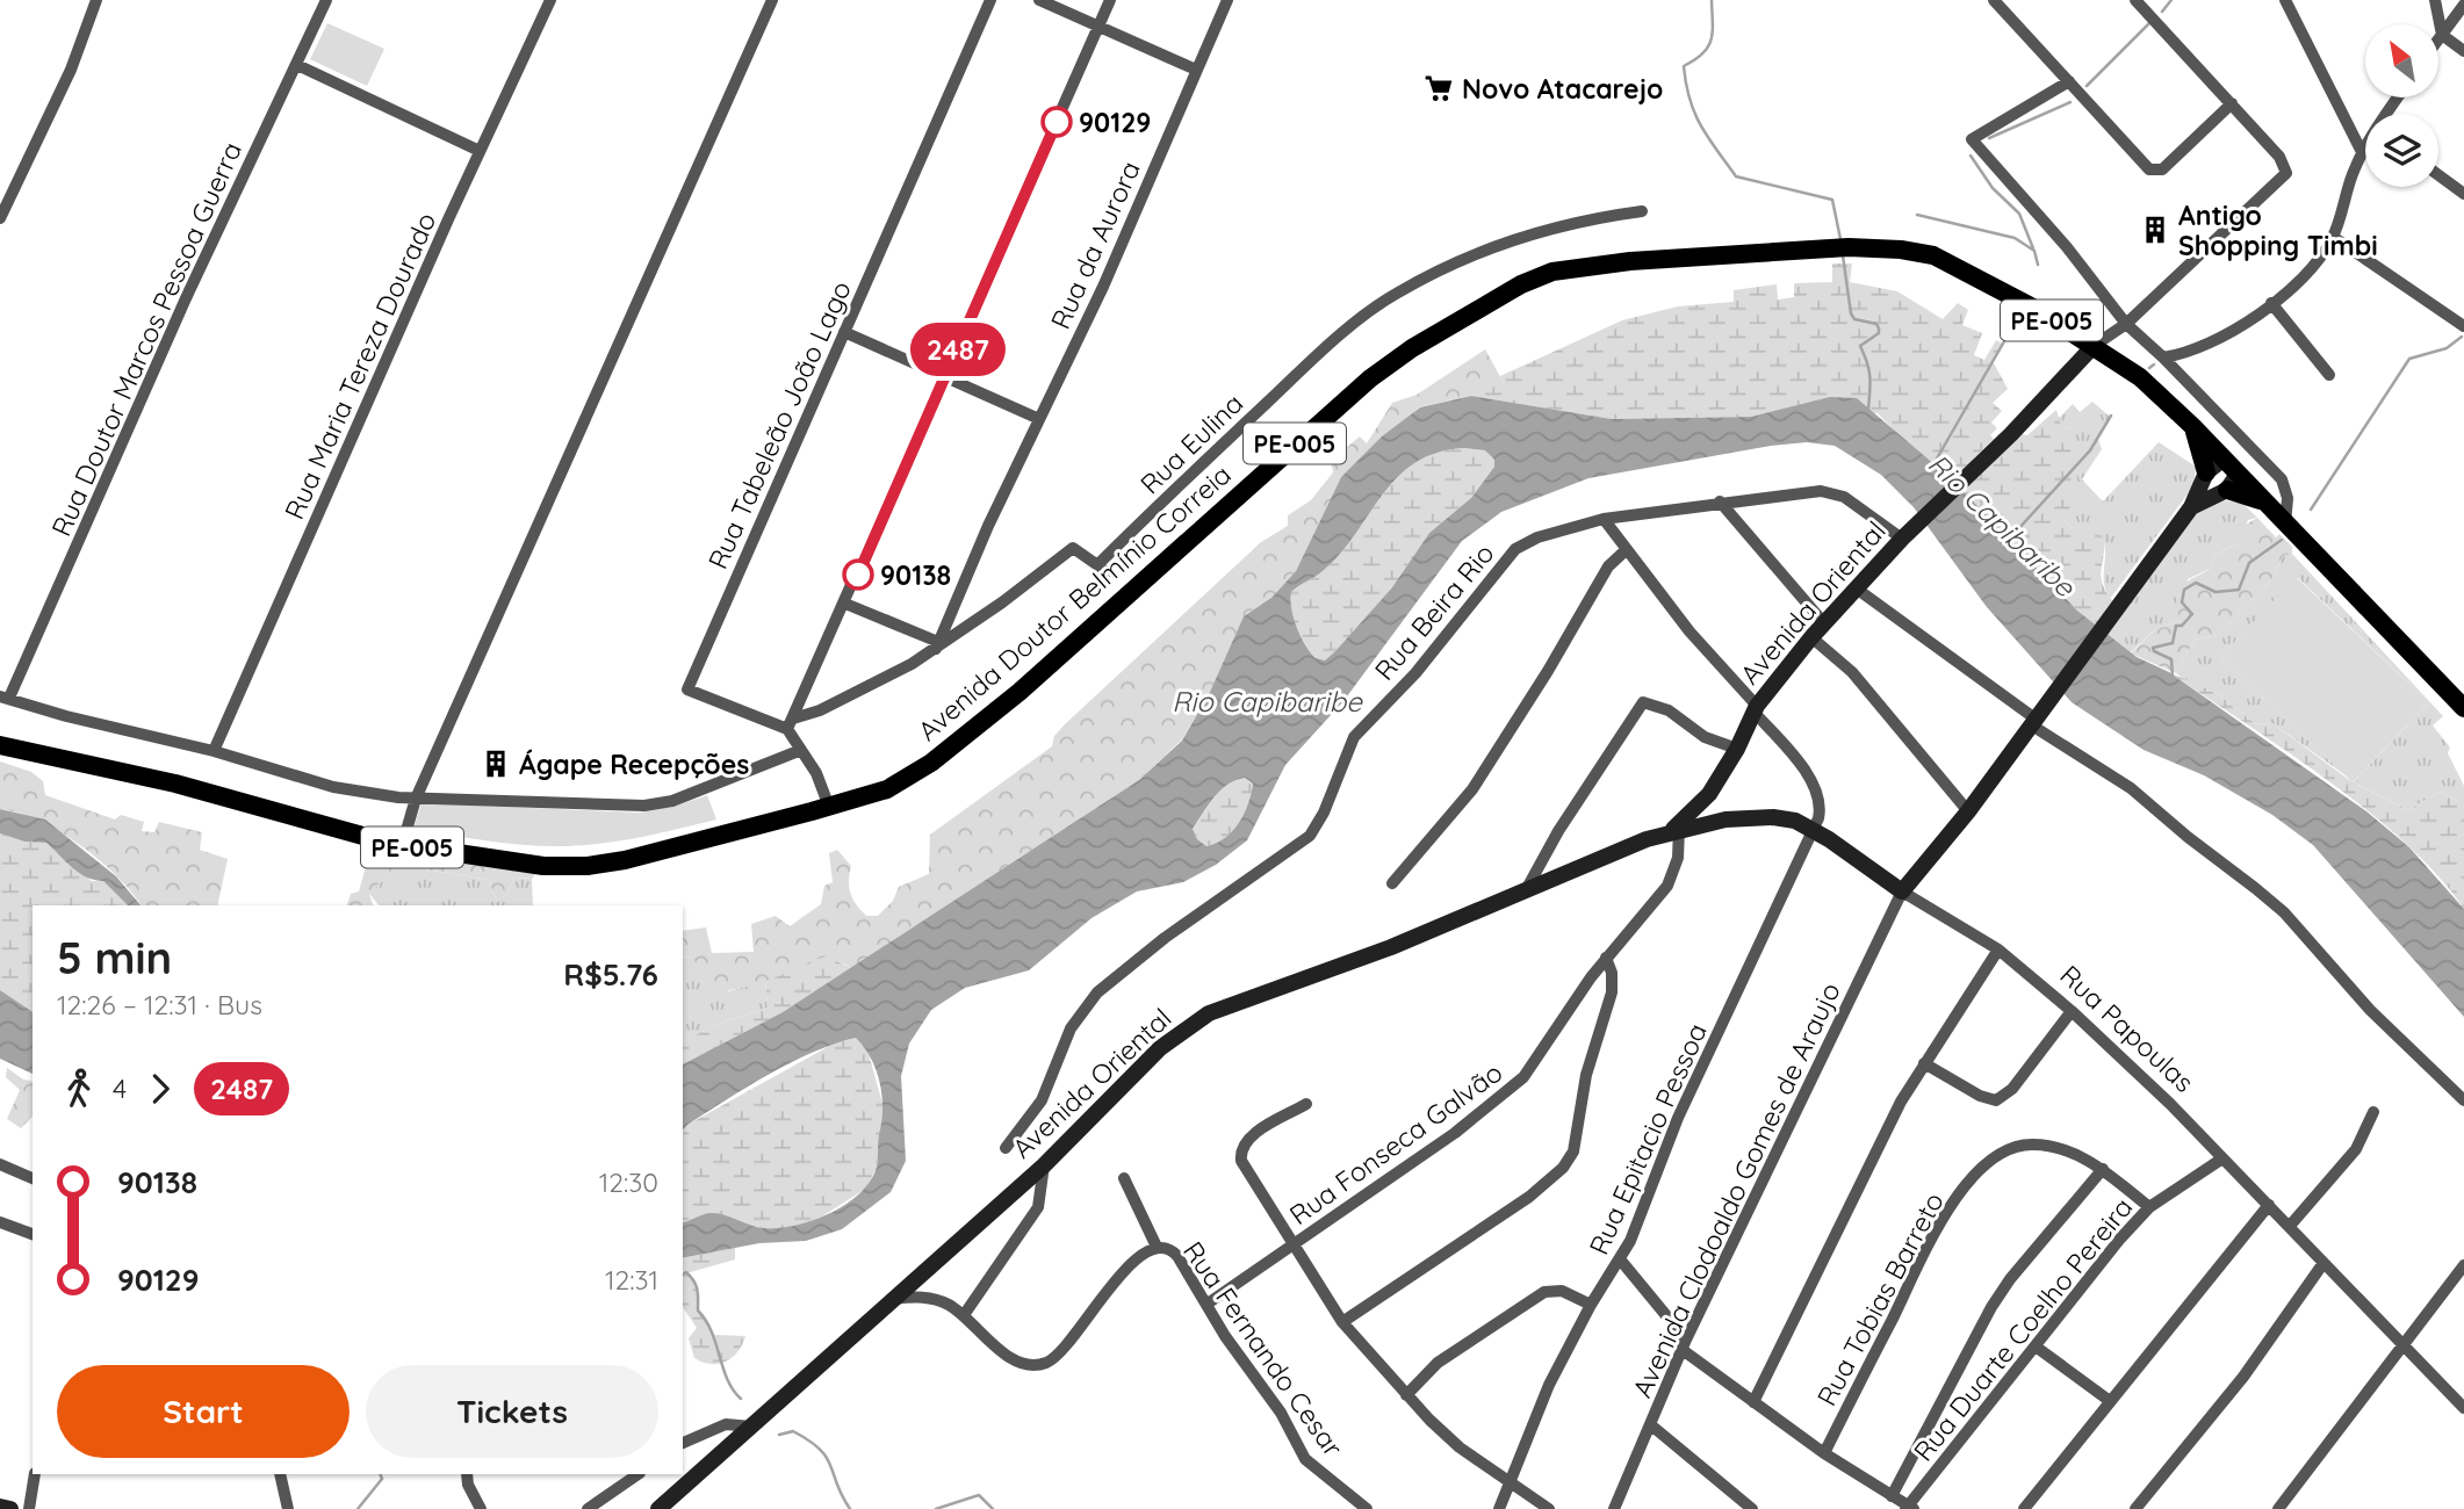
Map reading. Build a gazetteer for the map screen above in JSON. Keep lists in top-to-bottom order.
{
  "streets": {
    "main road": ["PE-005", "Avenida Doutor Belmínio Correia"],
    "street": [
      "Rua da Aurora",
      "Rua Doutor Marcos Pessoa Guerra",
      "Rua Maria Tereza Dourado",
      "Rua Tabeleão João Lago",
      "Rua Eulina",
      "Avenida Oriental",
      "Rua Beira Rio",
      "Rua Papoulas",
      "Rua Epitacio Pessoa",
      "Rua Fonseca Galvão",
      "Avenida Clodoaldo Gomes de Araujo",
      "Rua Tobias Barreto",
      "Rua Duarte Coelho Pereira",
      "Rua Fernando Cesar"
    ]
  },
  "crossings": [
    ["Rua da Aurora", "Rua Eulina"],
    ["PE-005", "Avenida Doutor Belmínio Correia"],
    ["Rua Tabeleão João Lago", "Rua Eulina"],
    ["Avenida Doutor Belmínio Correia", "Avenida Oriental"],
    ["Avenida Oriental", "Rua Beira Rio"],
    ["Avenida Oriental", "Rua Papoulas"],
    ["Avenida Oriental", "Rua Fonseca Galvão"],
    ["Avenida Oriental", "Rua Fernando Cesar"],
    ["Rua Papoulas", "Rua Epitacio Pessoa"],
    ["Rua Papoulas", "Rua Fonseca Galvão"],
    ["Rua Papoulas", "Avenida Clodoaldo Gomes de Araujo"],
    ["Rua Papoulas", "Rua Duarte Coelho Pereira"],
    ["Rua Fonseca Galvão", "Rua Fernando Cesar"],
    ["Rua Tobias Barreto", "Rua Duarte Coelho Pereira"]
  ],
  "water": ["Rio Capibaribe"],
  "places": {
    "supermarket": ["Novo Atacarejo"],
    "other": ["90129", "90138"],
    "building": ["Antigo Shopping Timbi", "Ágape Recepções"]
  },
  "lines": ["bus line 2487"],
  "north": "top left",
  "page": {
    "on_map": "2487",
    "heading": ["5 min", "12:26 – 12:31 · Bus", "R$5.76"],
    "legs": ["4", "2487"],
    "list": [
      {
        "name": "90138",
        "value": "12:30"
      },
      {
        "name": "90129",
        "value": "12:31"
      }
    ],
    "buttons": ["Start", "Tickets"]
  }
}
